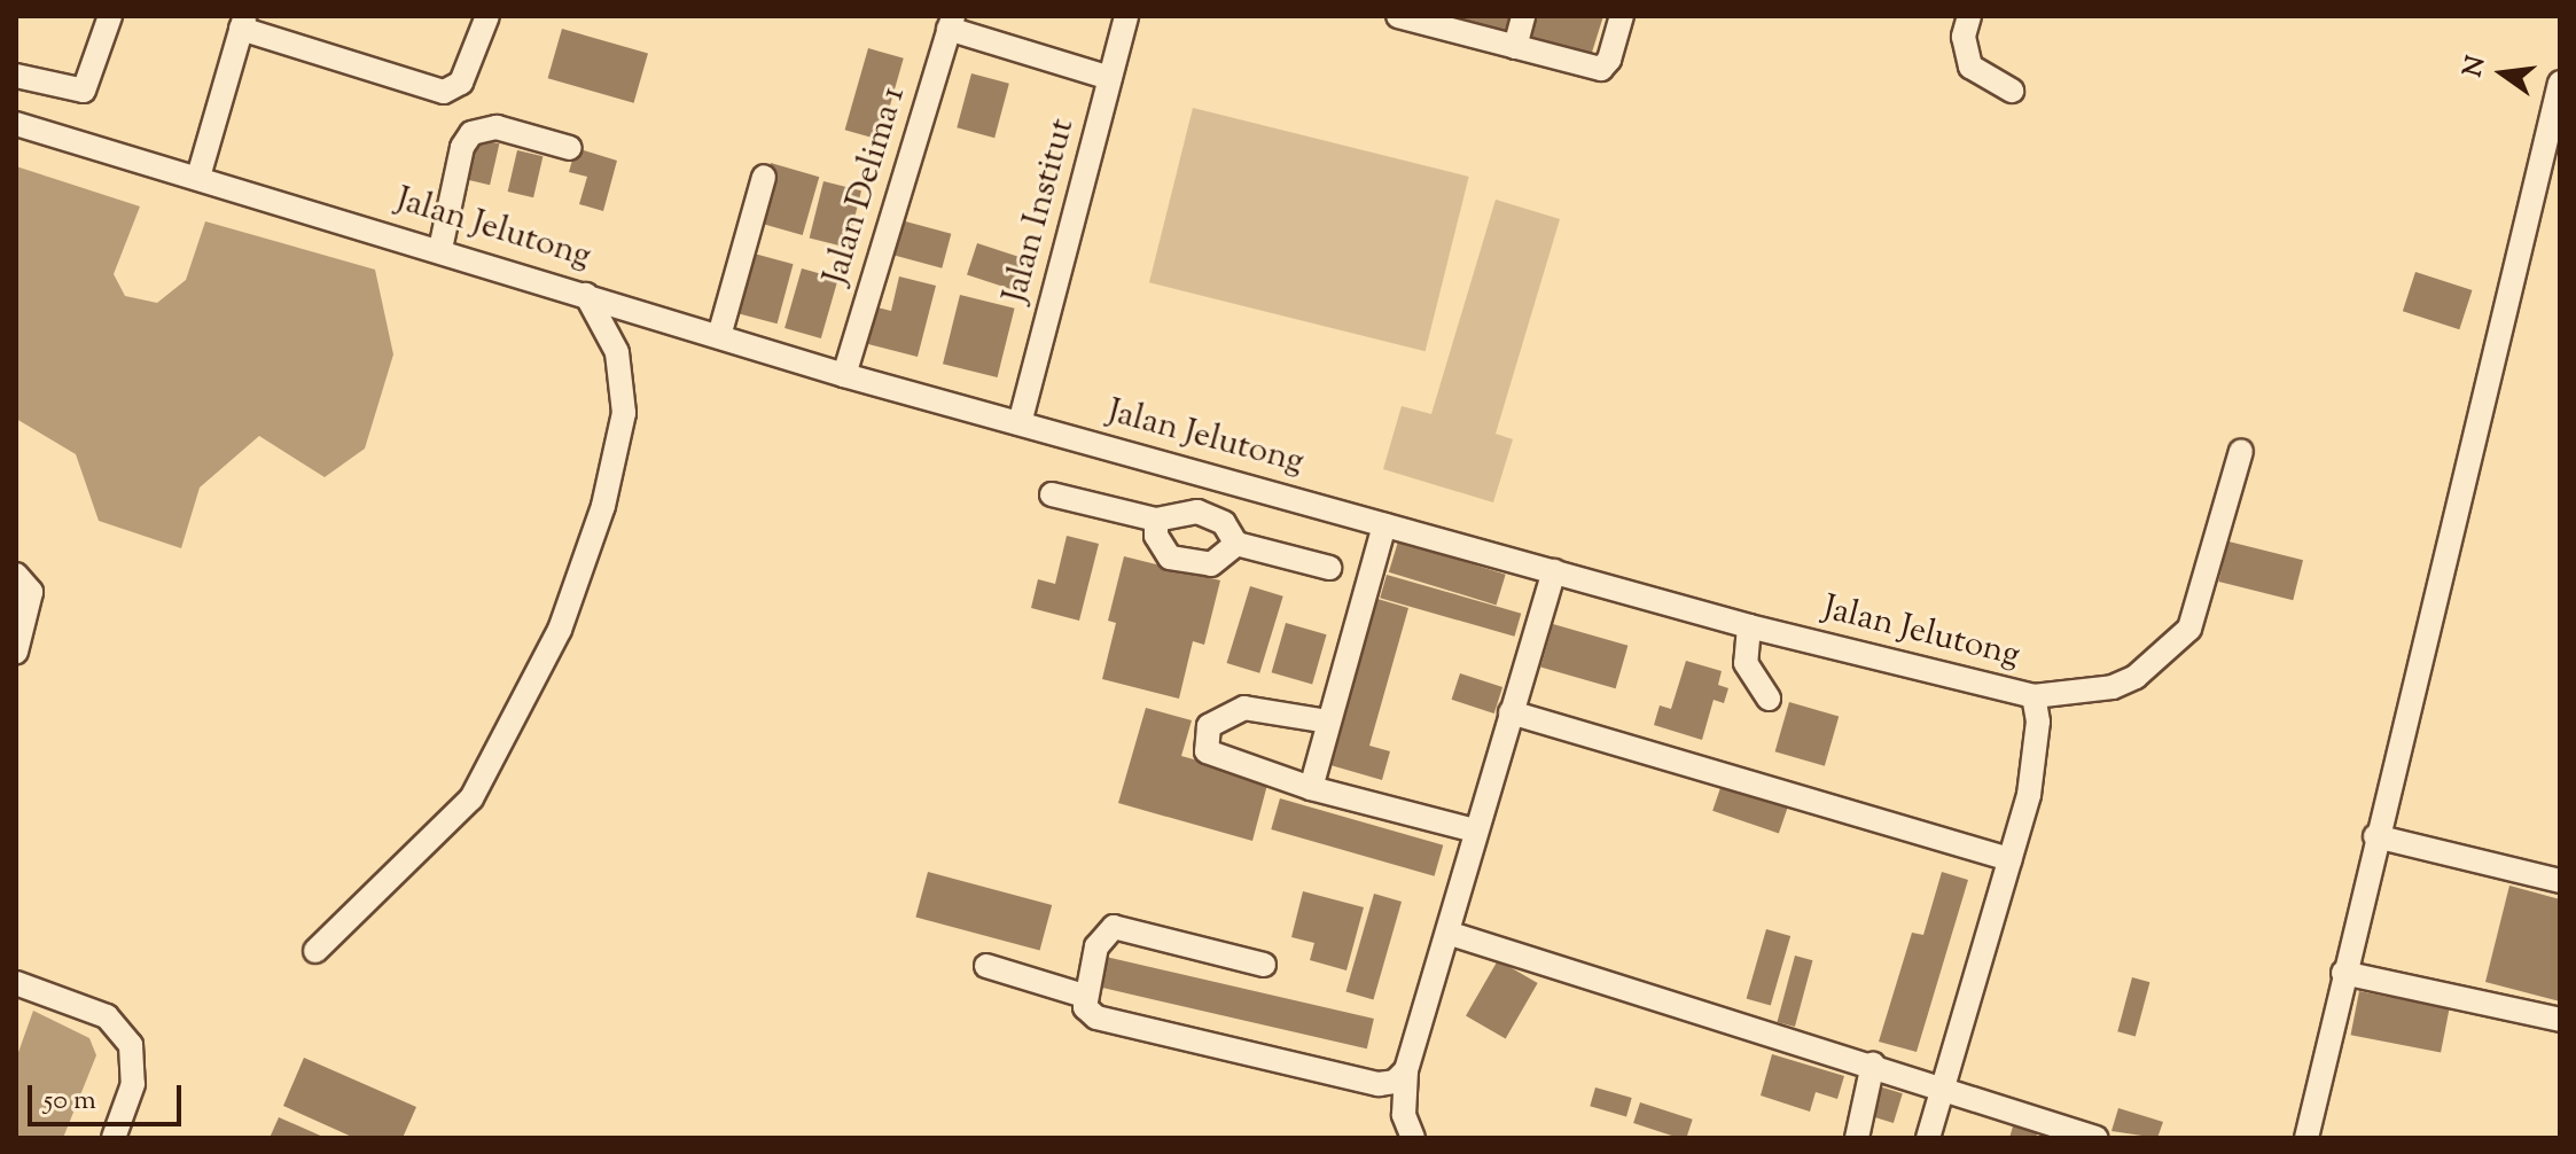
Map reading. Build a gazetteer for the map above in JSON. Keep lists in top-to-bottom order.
{
  "streets": {
    "street": ["Jalan Delima 1", "Jalan Institut", "Jalan Jelutong"]
  },
  "crossings": [
    ["Jalan Delima 1", "Jalan Jelutong"],
    ["Jalan Institut", "Jalan Jelutong"]
  ],
  "scale_bar": "50 m",
  "north": "left"
}
